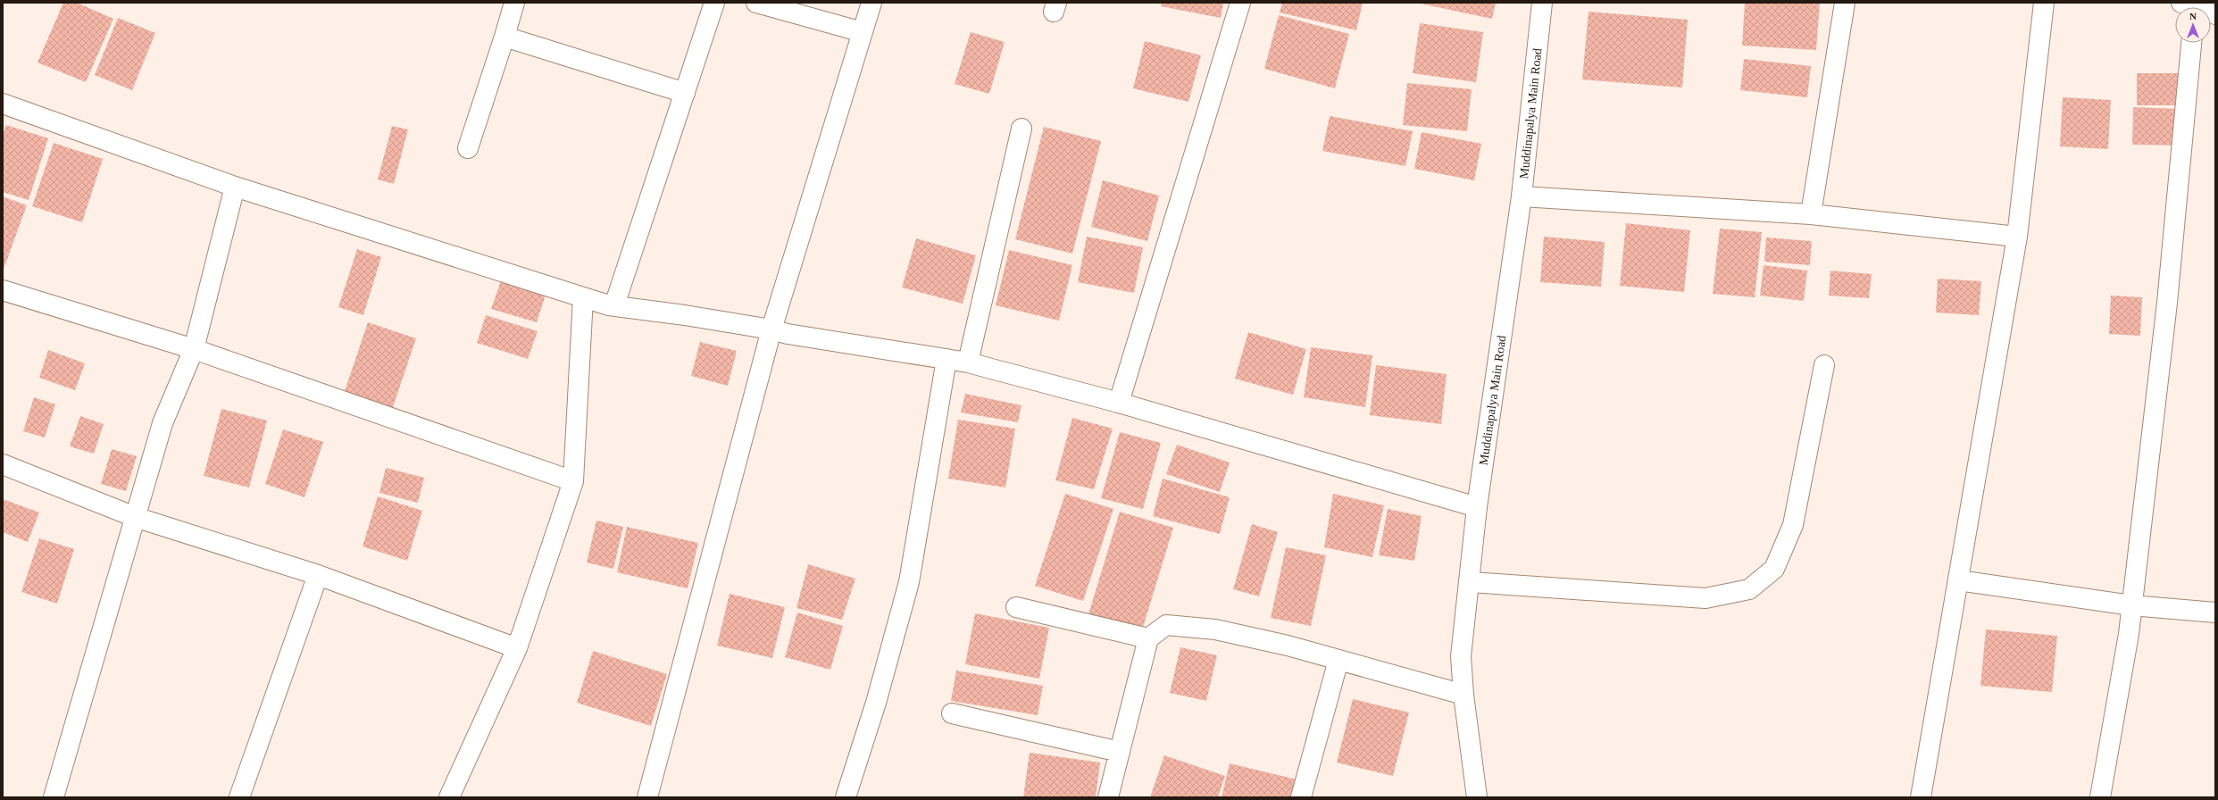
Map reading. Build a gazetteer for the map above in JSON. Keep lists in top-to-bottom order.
{
  "streets": {
    "street": ["Muddinapalya Main Road"]
  },
  "north": "top"
}
